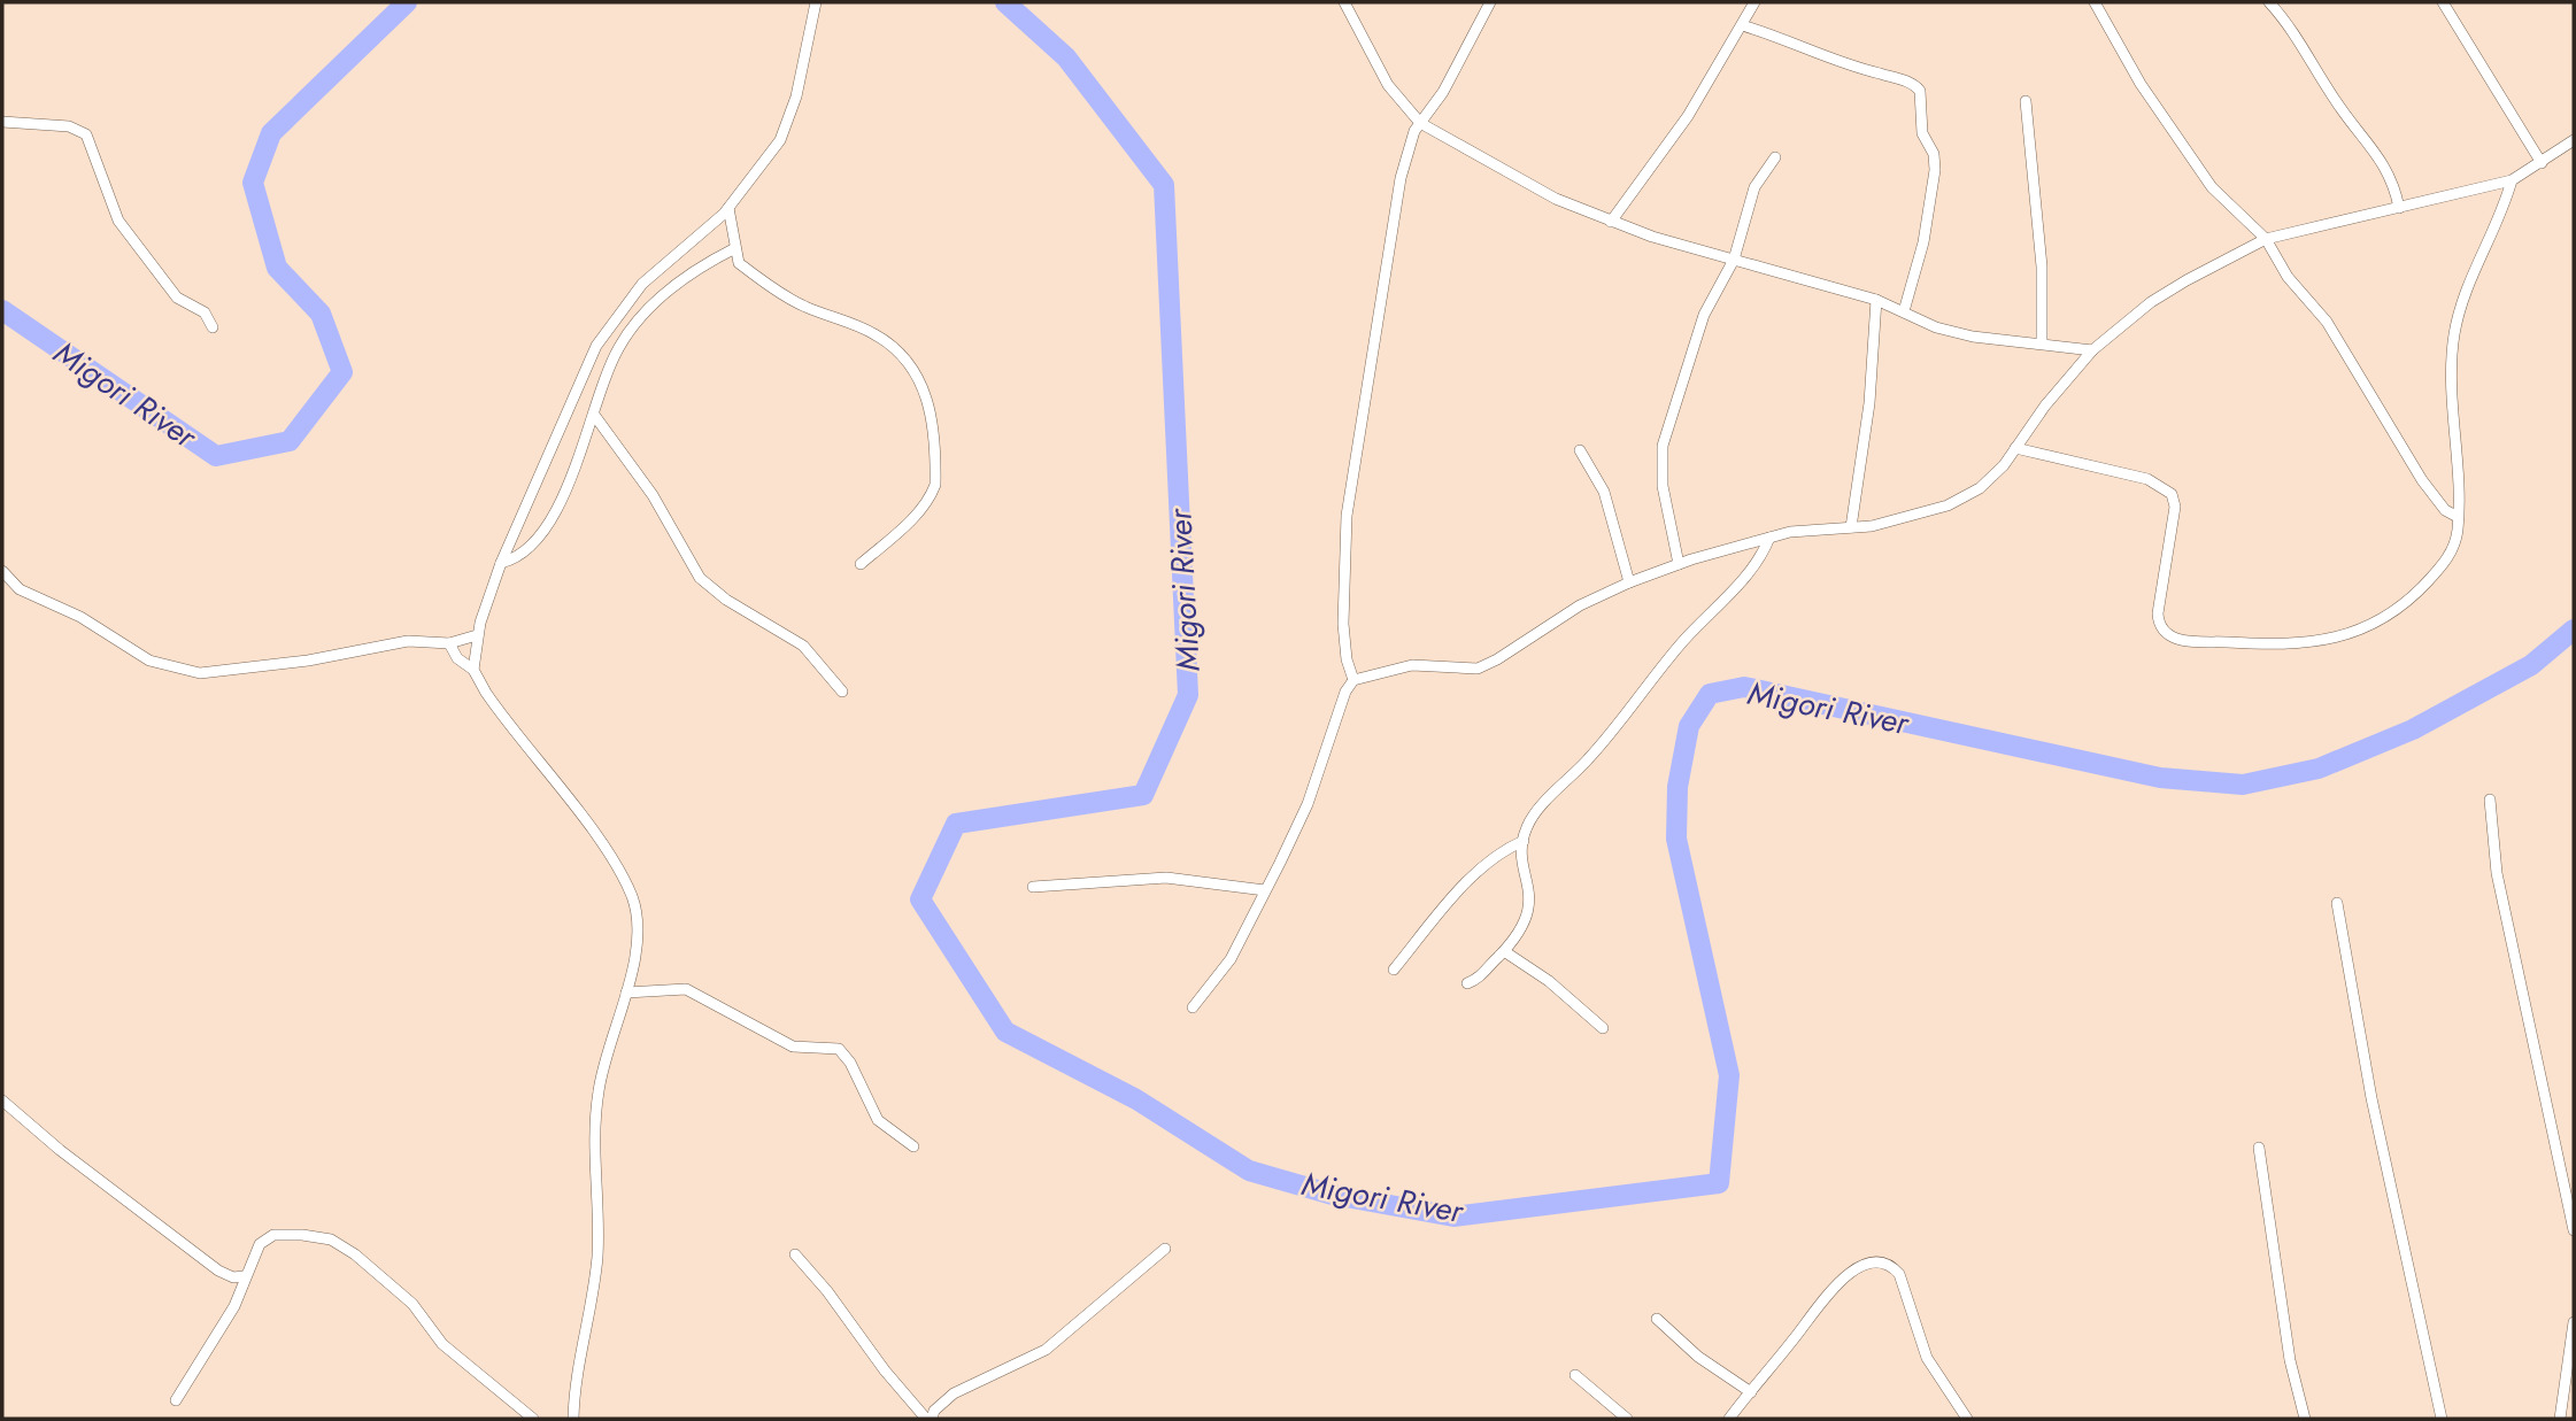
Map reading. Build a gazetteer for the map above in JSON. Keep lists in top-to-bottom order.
{
  "water": ["Migori River"]
}
